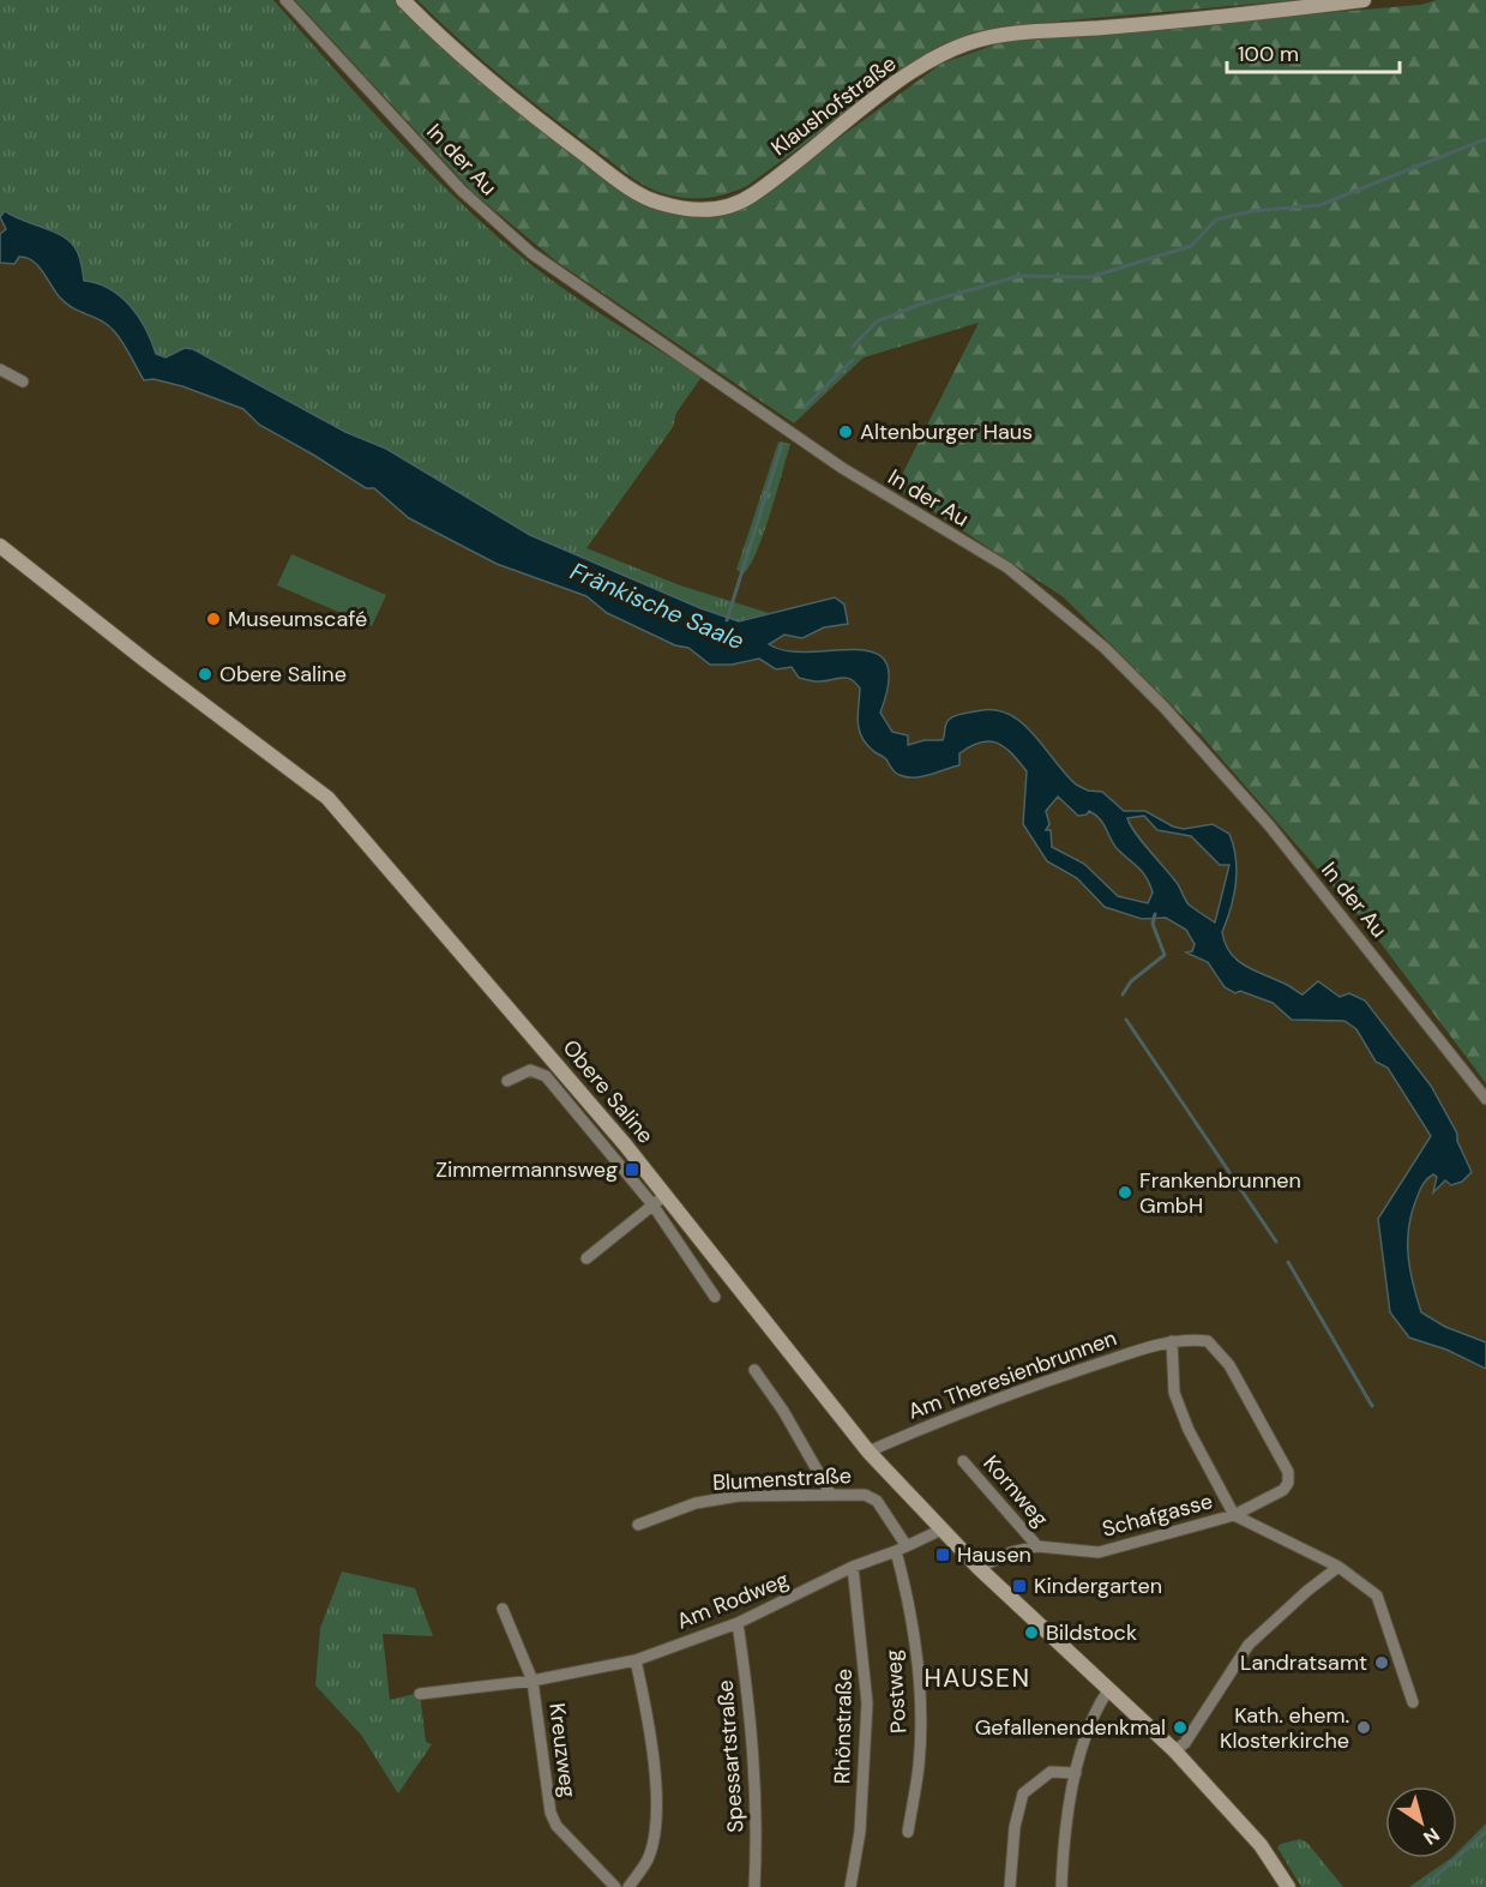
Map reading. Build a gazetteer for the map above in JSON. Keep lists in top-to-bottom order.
{
  "streets": {
    "main road": ["Klaushofstraße", "Obere Saline"],
    "street": [
      "In der Au",
      "Am Theresienbrunnen",
      "Blumenstraße",
      "Kornweg",
      "Schafgasse",
      "Am Rodweg",
      "Postweg",
      "Rhönstraße",
      "Kreuzweg",
      "Spessartstraße"
    ]
  },
  "crossings": [
    ["Obere Saline", "Am Theresienbrunnen"],
    ["Obere Saline", "Schafgasse"],
    ["Obere Saline", "Am Rodweg"],
    ["Am Theresienbrunnen", "Schafgasse"],
    ["Blumenstraße", "Am Rodweg"],
    ["Blumenstraße", "Postweg"],
    ["Kornweg", "Schafgasse"],
    ["Am Rodweg", "Postweg"],
    ["Am Rodweg", "Rhönstraße"],
    ["Am Rodweg", "Kreuzweg"],
    ["Am Rodweg", "Spessartstraße"]
  ],
  "districts": ["HAUSEN"],
  "water": ["Fränkische Saale"],
  "places": {
    "other": [
      "Altenburger Haus",
      "Museumscafé",
      "Obere Saline",
      "Frankenbrunnen GmbH",
      "Bildstock",
      "Landratsamt",
      "Gefallenendenkmal",
      "Kath. ehem. Klosterkirche"
    ],
    "transit": ["Zimmermannsweg", "Hausen", "Kindergarten"]
  },
  "scale_bar": "100 m",
  "north": "bottom right"
}
